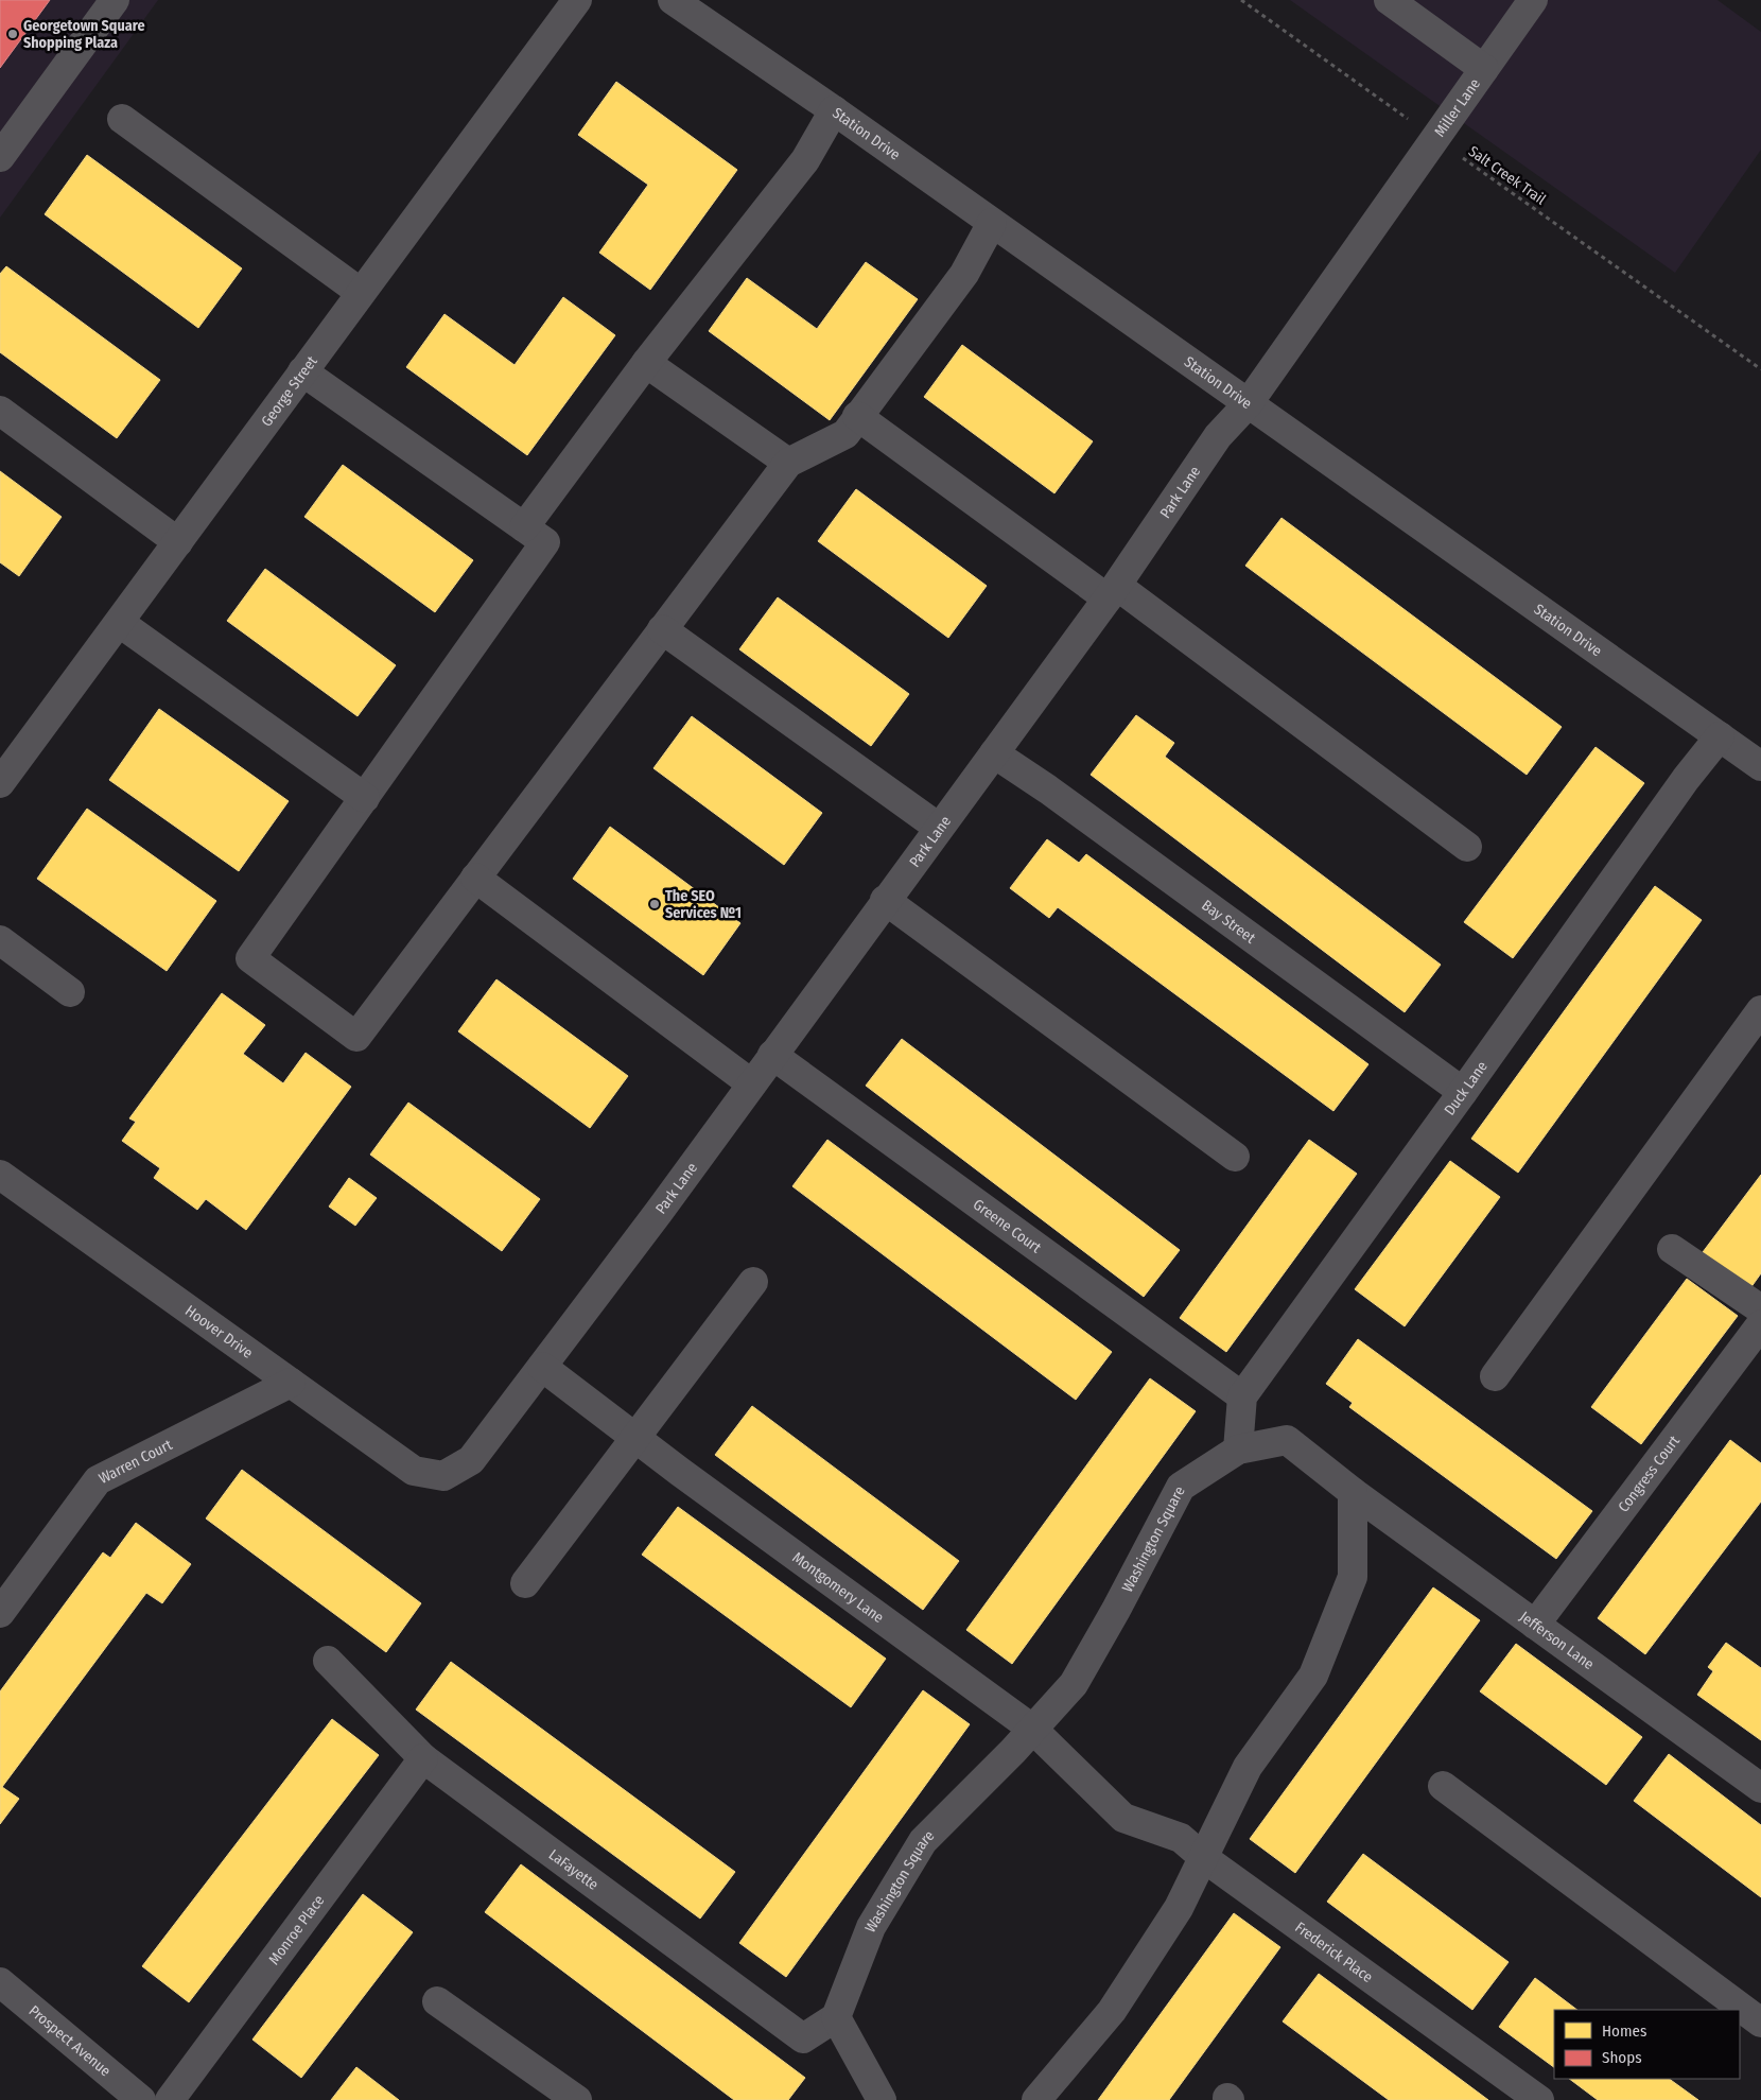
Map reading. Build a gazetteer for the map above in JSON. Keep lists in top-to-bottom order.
{
  "streets": {
    "street": [
      "Miller Lane",
      "Station Drive",
      "George Street",
      "Park Lane",
      "Bay Street",
      "Duck Lane",
      "Greene Court",
      "Hoover Drive",
      "Warren Court",
      "Congress Court",
      "Washington Square",
      "Montgomery Lane",
      "Jefferson Lane",
      "LaFayette",
      "Monroe Place",
      "Frederick Place",
      "Prospect Avenue"
    ],
    "path": ["Salt Creek Trail"]
  },
  "crossings": [
    ["Miller Lane", "Salt Creek Trail"],
    ["Miller Lane", "Park Lane"],
    ["Station Drive", "Park Lane"],
    ["Station Drive", "Duck Lane"],
    ["Park Lane", "Bay Street"],
    ["Park Lane", "Greene Court"],
    ["Park Lane", "Hoover Drive"],
    ["Park Lane", "Montgomery Lane"],
    ["Bay Street", "Duck Lane"],
    ["Duck Lane", "Greene Court"],
    ["Hoover Drive", "Warren Court"],
    ["Congress Court", "Jefferson Lane"],
    ["Washington Square", "Montgomery Lane"],
    ["Washington Square", "Jefferson Lane"],
    ["Washington Square", "LaFayette"],
    ["Montgomery Lane", "Frederick Place"],
    ["LaFayette", "Monroe Place"]
  ],
  "places": ["Georgetown Square Shopping Plaza", "The SEO Services №1"],
  "legend": ["Homes", "Shops"]
}
